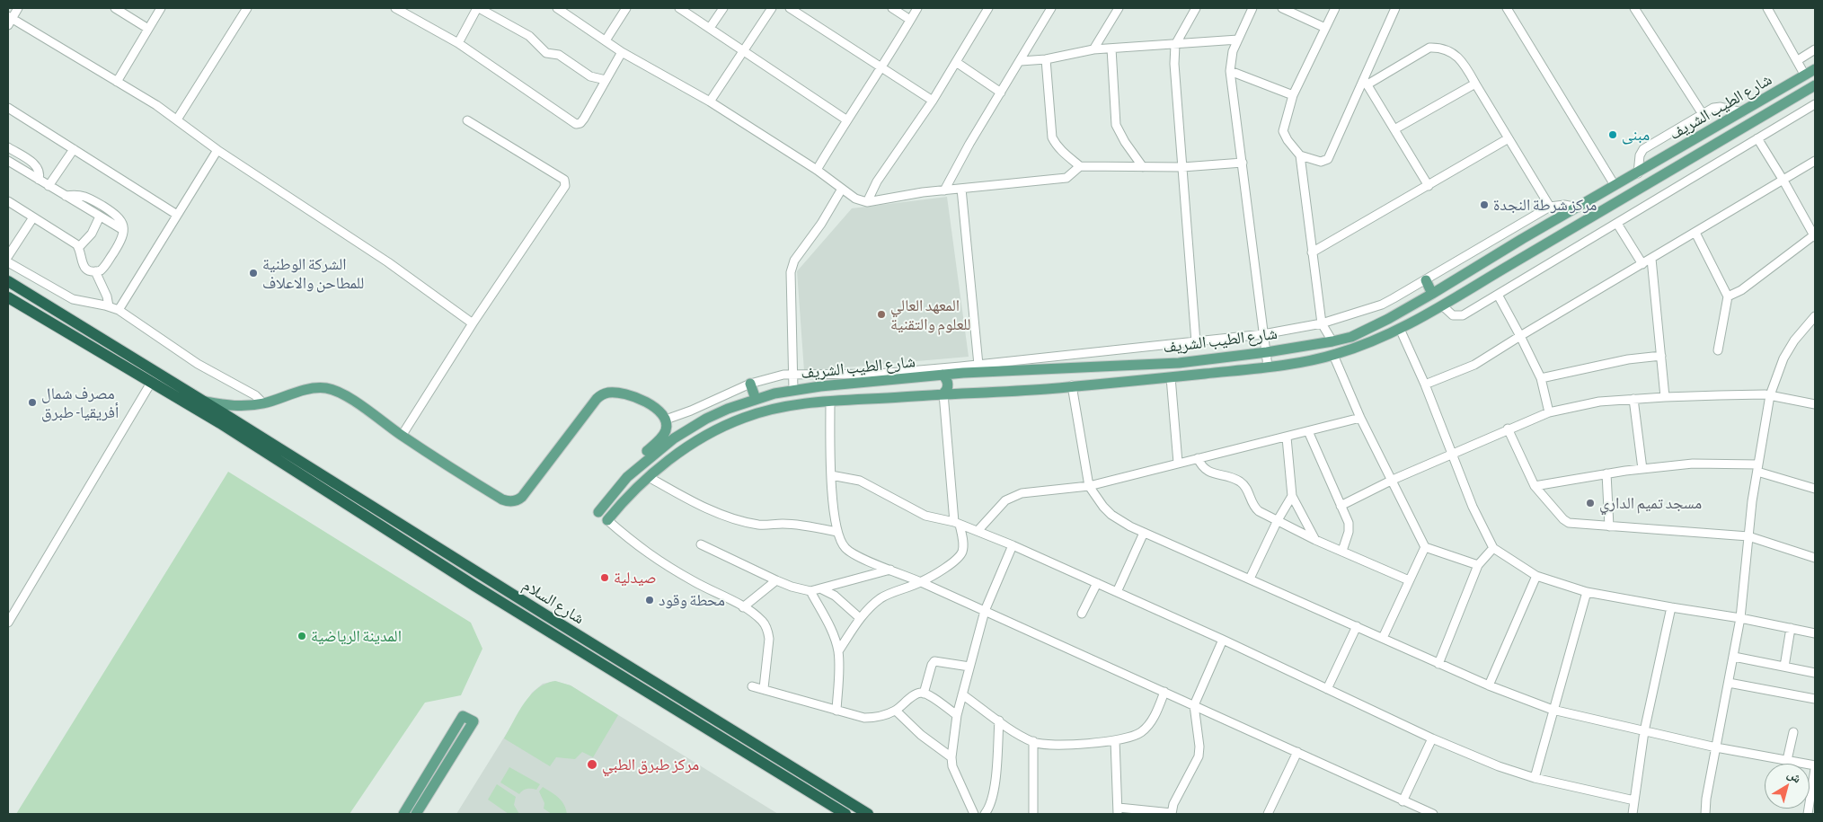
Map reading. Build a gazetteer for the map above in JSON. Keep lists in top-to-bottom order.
{
  "streets": {
    "highway": ["شارع السلام"],
    "main road": ["شارع الطيب الشريف"]
  },
  "places": [
    "مبنى",
    "مركز شرطة النجدة",
    "الشركة الوطنية للمطاحن والاعلاف",
    "المعهد العالي للعلوم والتقنية",
    "مصرف شمال أفريقيا- طبرق",
    "مسجد تميم الداري",
    "صيدلية",
    "محطة وقود",
    "المدينة الرياضية",
    "مركز طبرق الطبي"
  ],
  "north": "top right"
}
